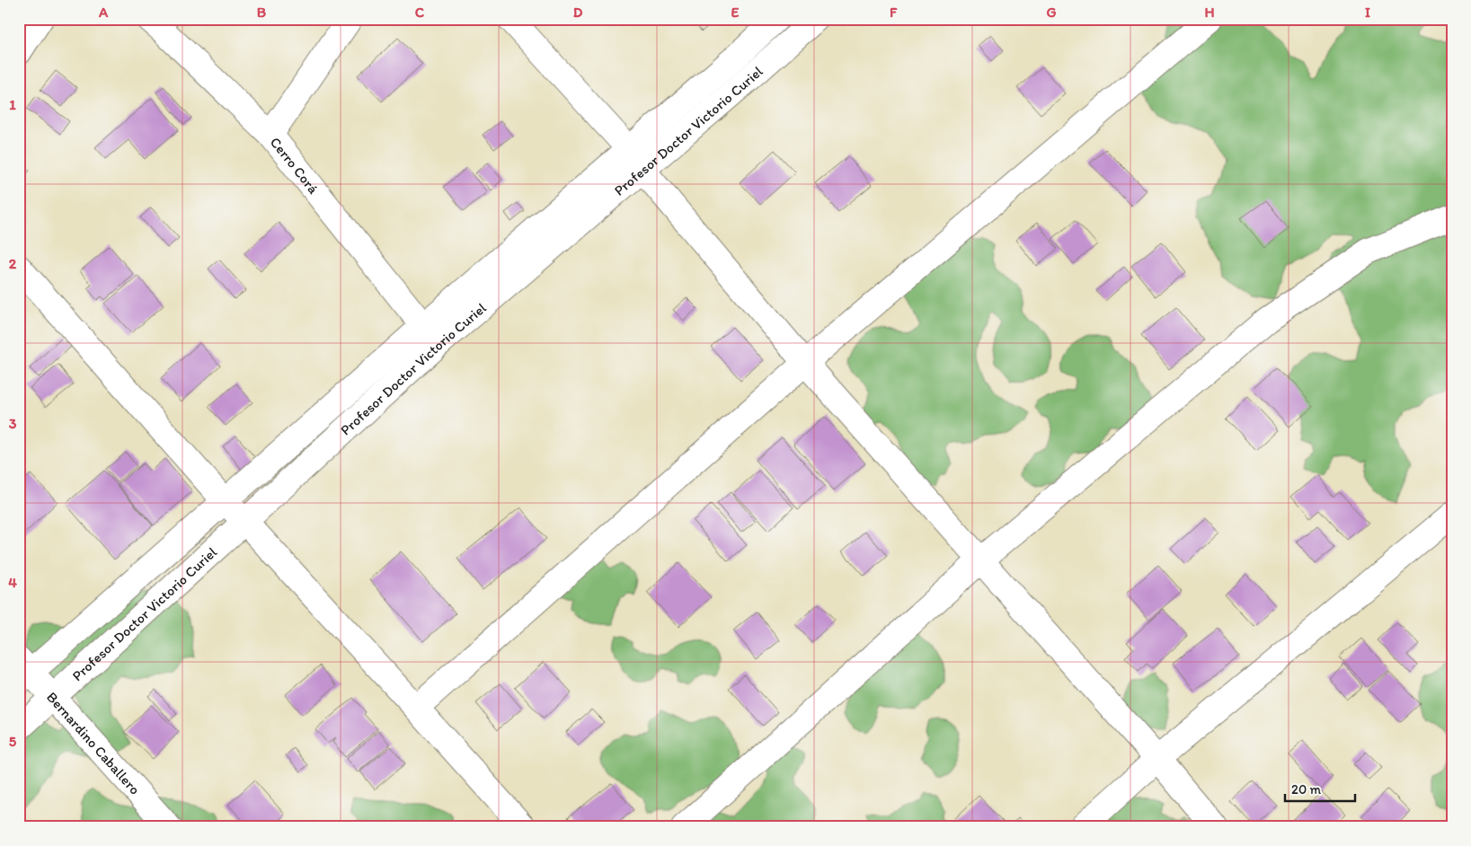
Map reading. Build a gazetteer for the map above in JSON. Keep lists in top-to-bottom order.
{
  "streets": {
    "street": ["Profesor Doctor Victorio Curiel", "Cerro Corá", "Bernardino Caballero"]
  },
  "crossings": [
    ["Profesor Doctor Victorio Curiel", "Cerro Corá"],
    ["Profesor Doctor Victorio Curiel", "Bernardino Caballero"]
  ],
  "scale_bar": "20 m",
  "grid": {
    "columns": [
      "A",
      "B",
      "C",
      "D",
      "E",
      "F",
      "G",
      "H",
      "I"
    ],
    "rows": [
      "1",
      "2",
      "3",
      "4",
      "5"
    ]
  }
}
